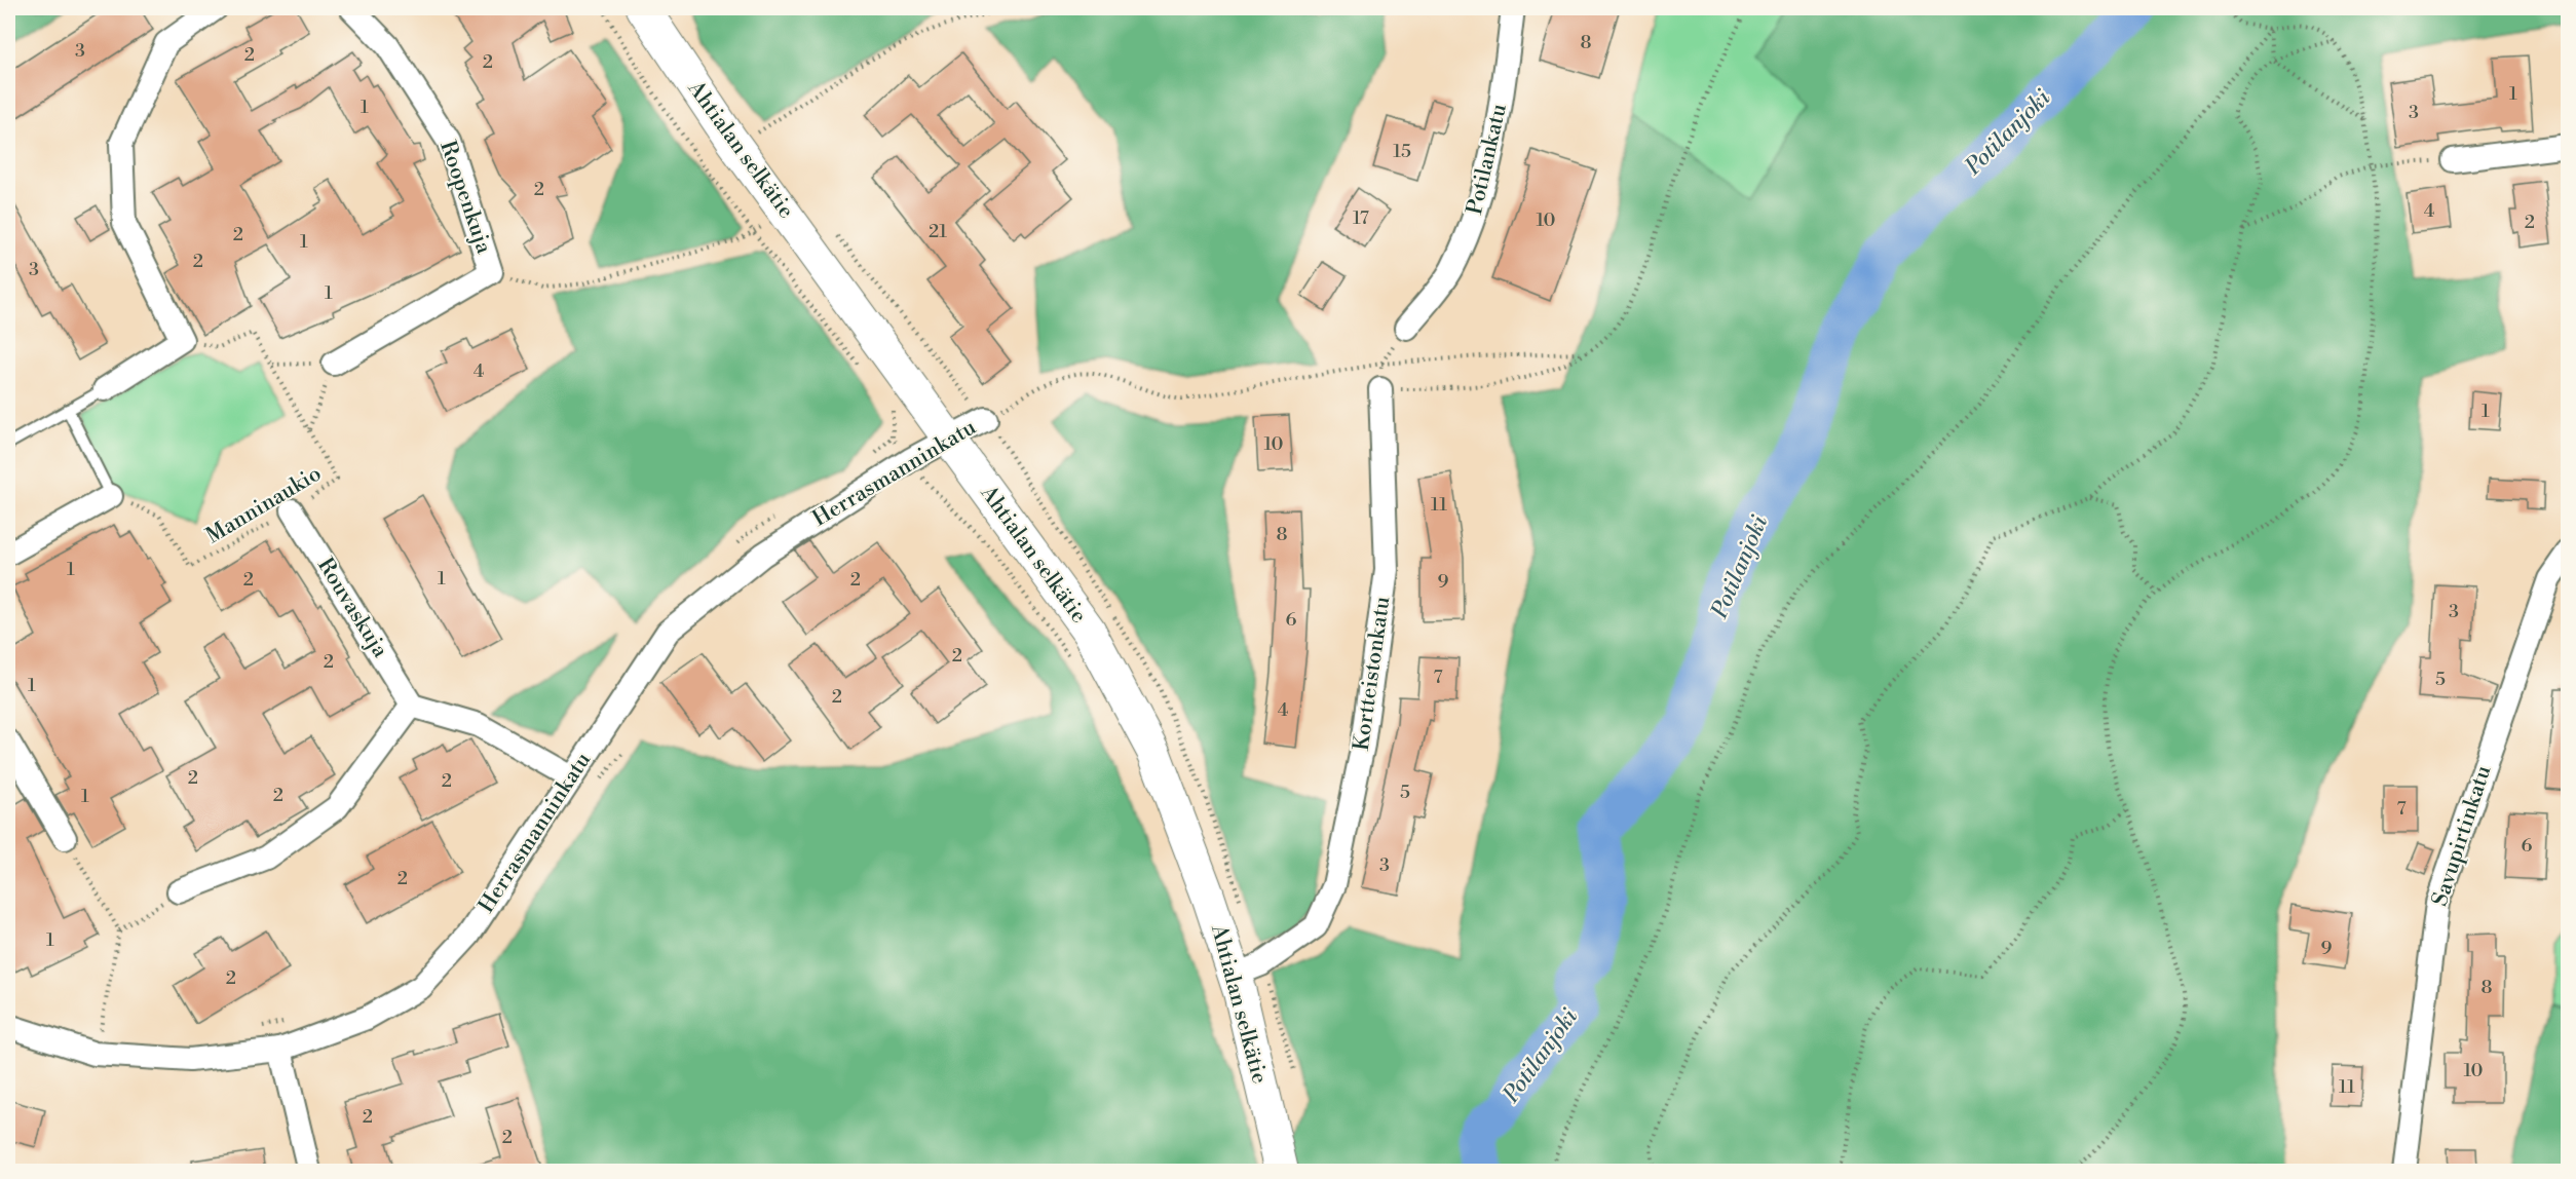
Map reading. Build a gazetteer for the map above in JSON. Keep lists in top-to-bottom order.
{
  "streets": {
    "street": [
      "Ahtialan selkätie",
      "Potilankatu",
      "Roopenkuja",
      "Herrasmanninkatu",
      "Rouvaskuja",
      "Kortteistonkatu",
      "Savupirtinkatu"
    ],
    "path": ["Manninaukio"]
  },
  "crossings": [
    ["Ahtialan selkätie", "Herrasmanninkatu"],
    ["Ahtialan selkätie", "Kortteistonkatu"],
    ["Manninaukio", "Rouvaskuja"]
  ],
  "water": ["Potilanjoki"],
  "house_numbers": [
    "8",
    "3",
    "2",
    "2",
    "1",
    "1",
    "3",
    "15",
    "2",
    "4",
    "17",
    "10",
    "2",
    "21",
    "2",
    "1",
    "2",
    "3",
    "1",
    "4",
    "1",
    "10",
    "11",
    "8",
    "1",
    "1",
    "2",
    "2",
    "9",
    "3",
    "6",
    "2",
    "2",
    "7",
    "5",
    "1",
    "2",
    "4",
    "2",
    "2",
    "5",
    "2",
    "1",
    "7",
    "6",
    "3",
    "2",
    "1",
    "9",
    "2",
    "8",
    "10",
    "11",
    "2",
    "2"
  ]
}
